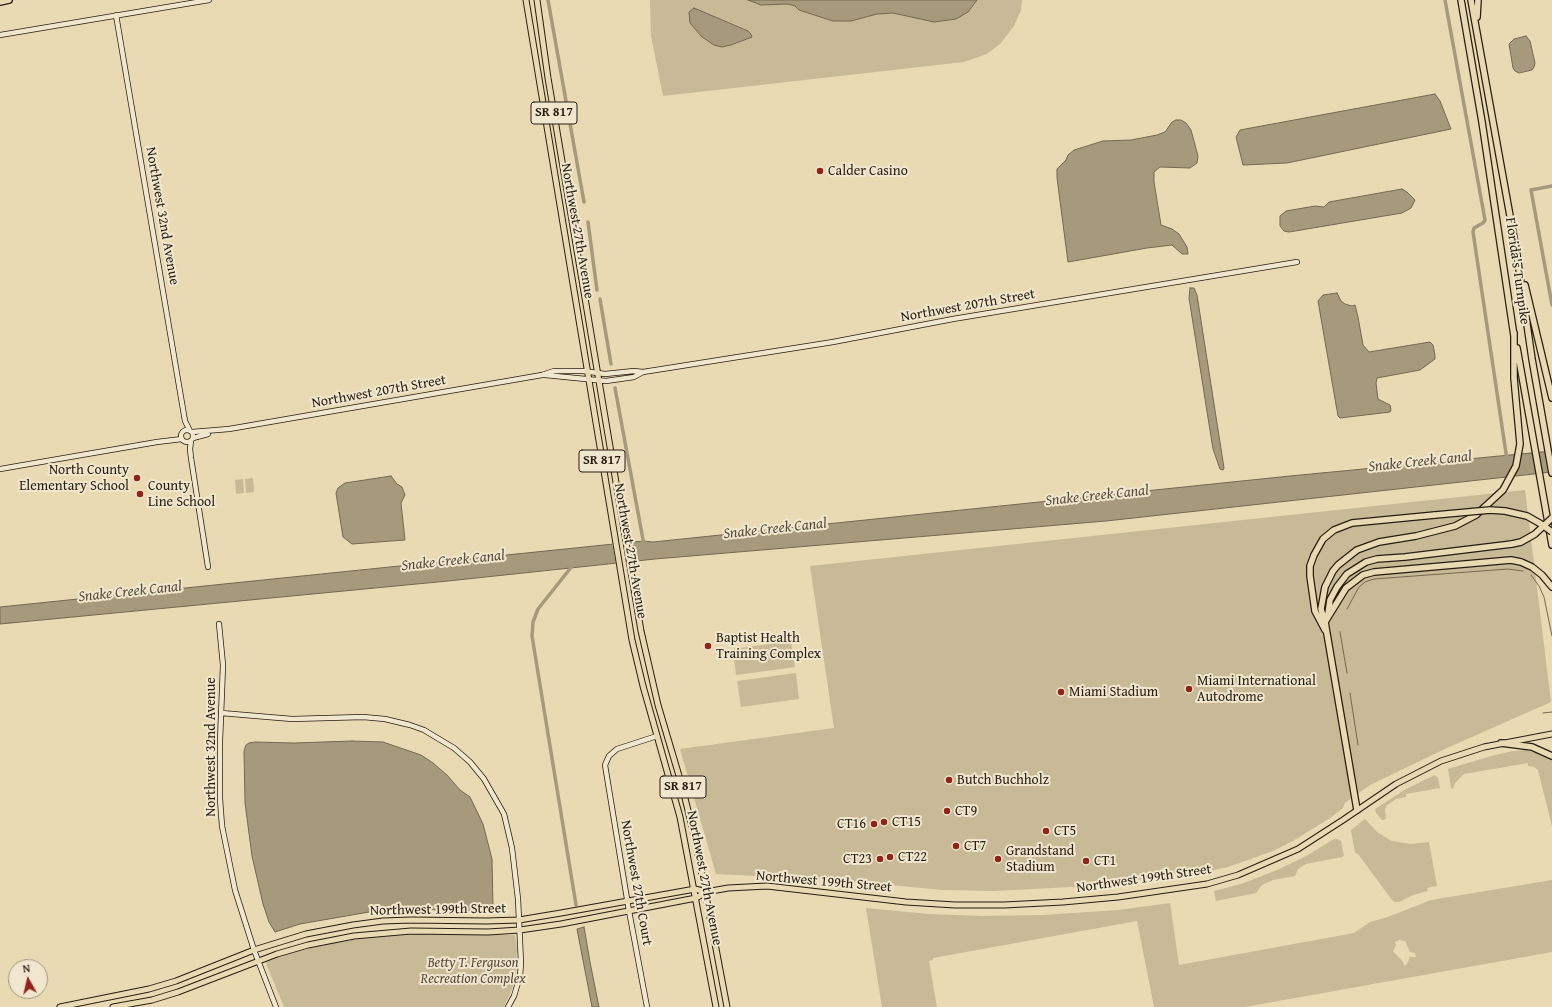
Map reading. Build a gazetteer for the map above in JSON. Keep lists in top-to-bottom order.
{
  "streets": {
    "highway": ["Florida's Turnpike"],
    "main road": ["SR 817", "Northwest 27th Avenue", "Northwest 199th Street"],
    "street": ["Northwest 32nd Avenue", "Northwest 207th Street", "Northwest 27th Court"]
  },
  "crossings": [
    ["Northwest 32nd Avenue", "Northwest 207th Street"],
    ["Northwest 32nd Avenue", "Northwest 199th Street"],
    ["Northwest 27th Avenue", "Northwest 207th Street"],
    ["Northwest 27th Avenue", "Northwest 199th Street"],
    ["Northwest 27th Avenue", "Northwest 27th Court"],
    ["Northwest 199th Street", "Northwest 27th Court"]
  ],
  "water": ["Snake Creek Canal"],
  "parks": ["Betty T. Ferguson Recreation Complex"],
  "places": [
    "Calder Casino",
    "North County Elementary School",
    "County Line School",
    "Baptist Health Training Complex",
    "Miami International Autodrome",
    "Miami Stadium",
    "Butch Buchholz",
    "CT9",
    "CT15",
    "CT16",
    "CT5",
    "CT7",
    "CT22",
    "CT23",
    "Grandstand Stadium",
    "CT1"
  ],
  "north": "top"
}
